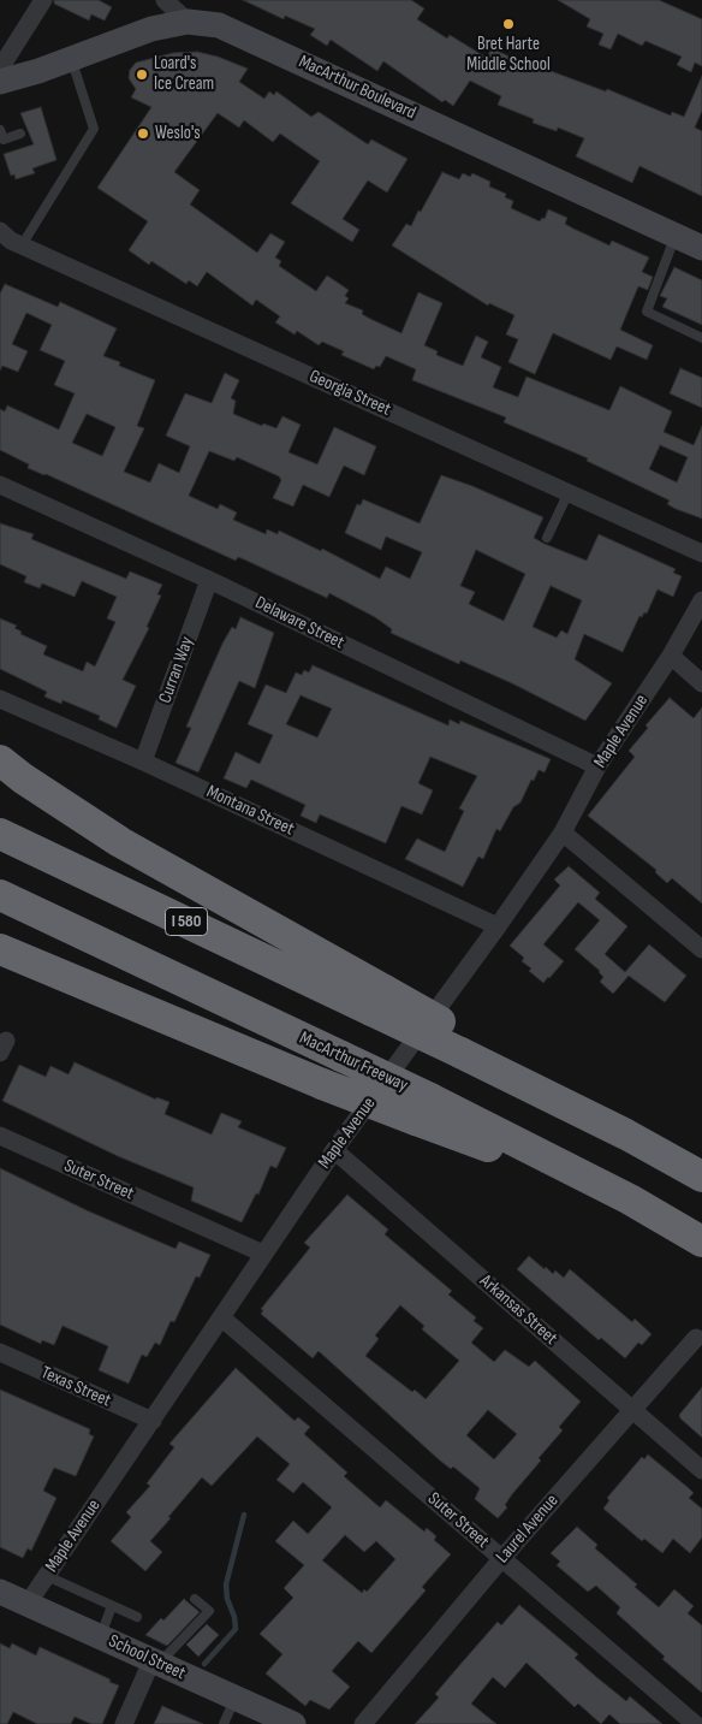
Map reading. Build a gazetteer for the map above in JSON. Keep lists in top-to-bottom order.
{
  "streets": {
    "highway": ["I 580", "MacArthur Freeway"],
    "main road": ["MacArthur Boulevard", "School Street"],
    "street": [
      "Georgia Street",
      "Delaware Street",
      "Curran Way",
      "Maple Avenue",
      "Montana Street",
      "Suter Street",
      "Arkansas Street",
      "Texas Street",
      "Laurel Avenue"
    ]
  },
  "crossings": [
    ["Delaware Street", "Curran Way"],
    ["Delaware Street", "Maple Avenue"],
    ["Curran Way", "Montana Street"],
    ["Maple Avenue", "Montana Street"],
    ["Maple Avenue", "Suter Street"],
    ["Maple Avenue", "Arkansas Street"],
    ["Maple Avenue", "Texas Street"],
    ["Maple Avenue", "School Street"],
    ["Suter Street", "Laurel Avenue"],
    ["Arkansas Street", "Laurel Avenue"]
  ],
  "places": ["Bret Harte Middle School", "Loard's Ice Cream", "Weslo's"]
}
